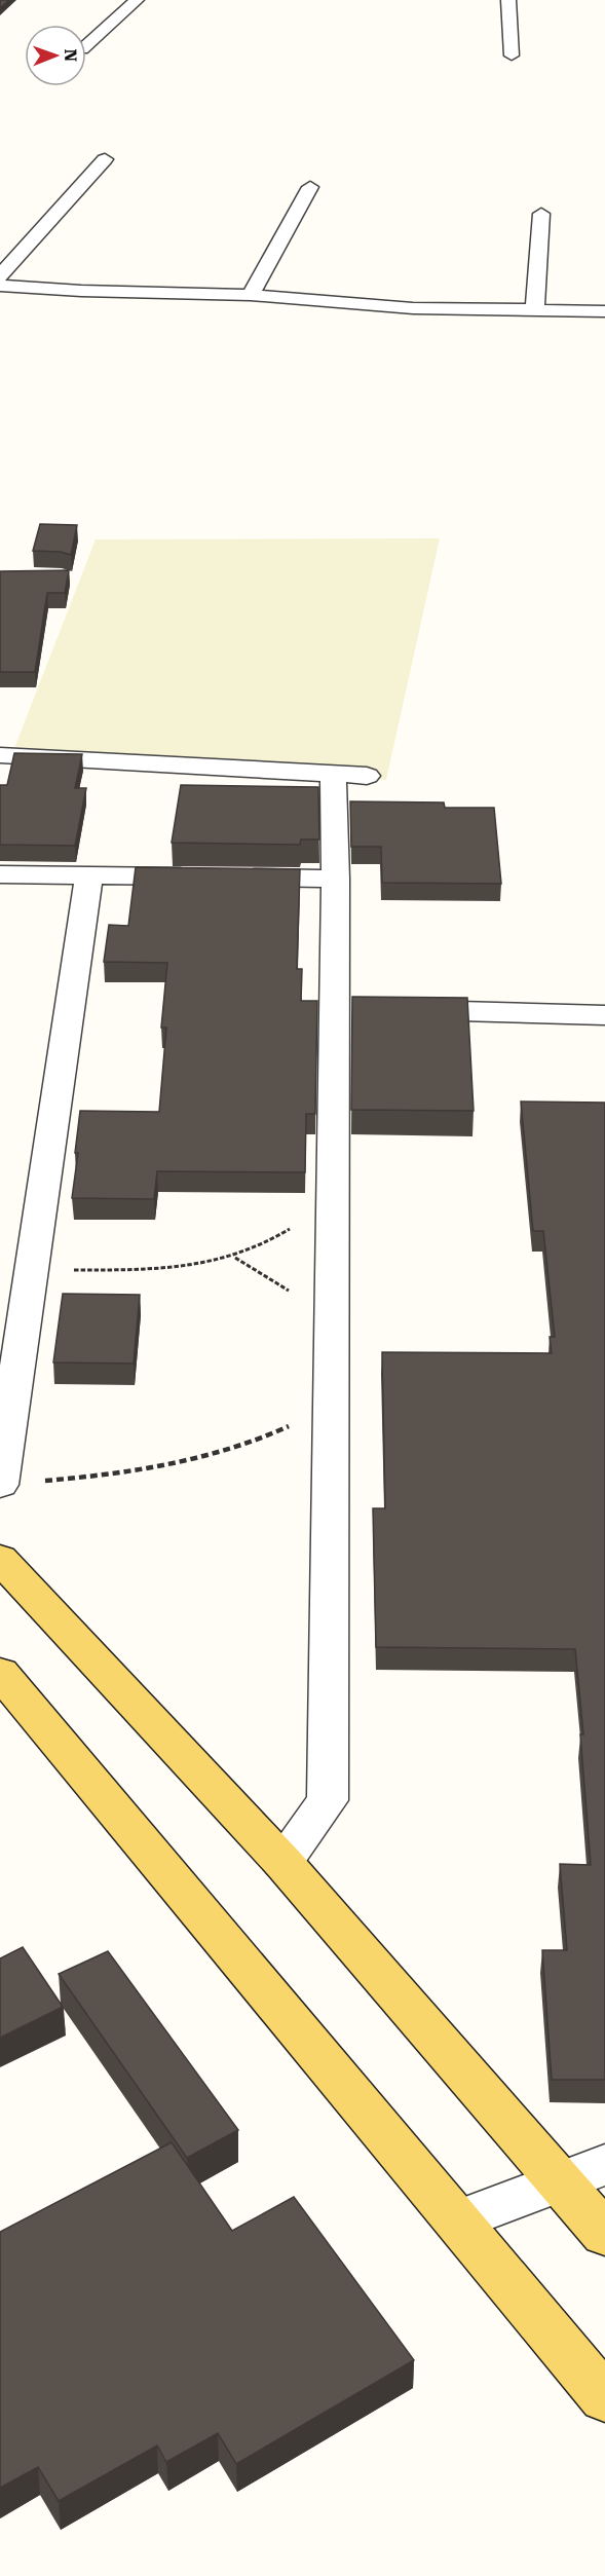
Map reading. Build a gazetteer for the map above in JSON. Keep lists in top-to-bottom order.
{
  "north": "right"
}
